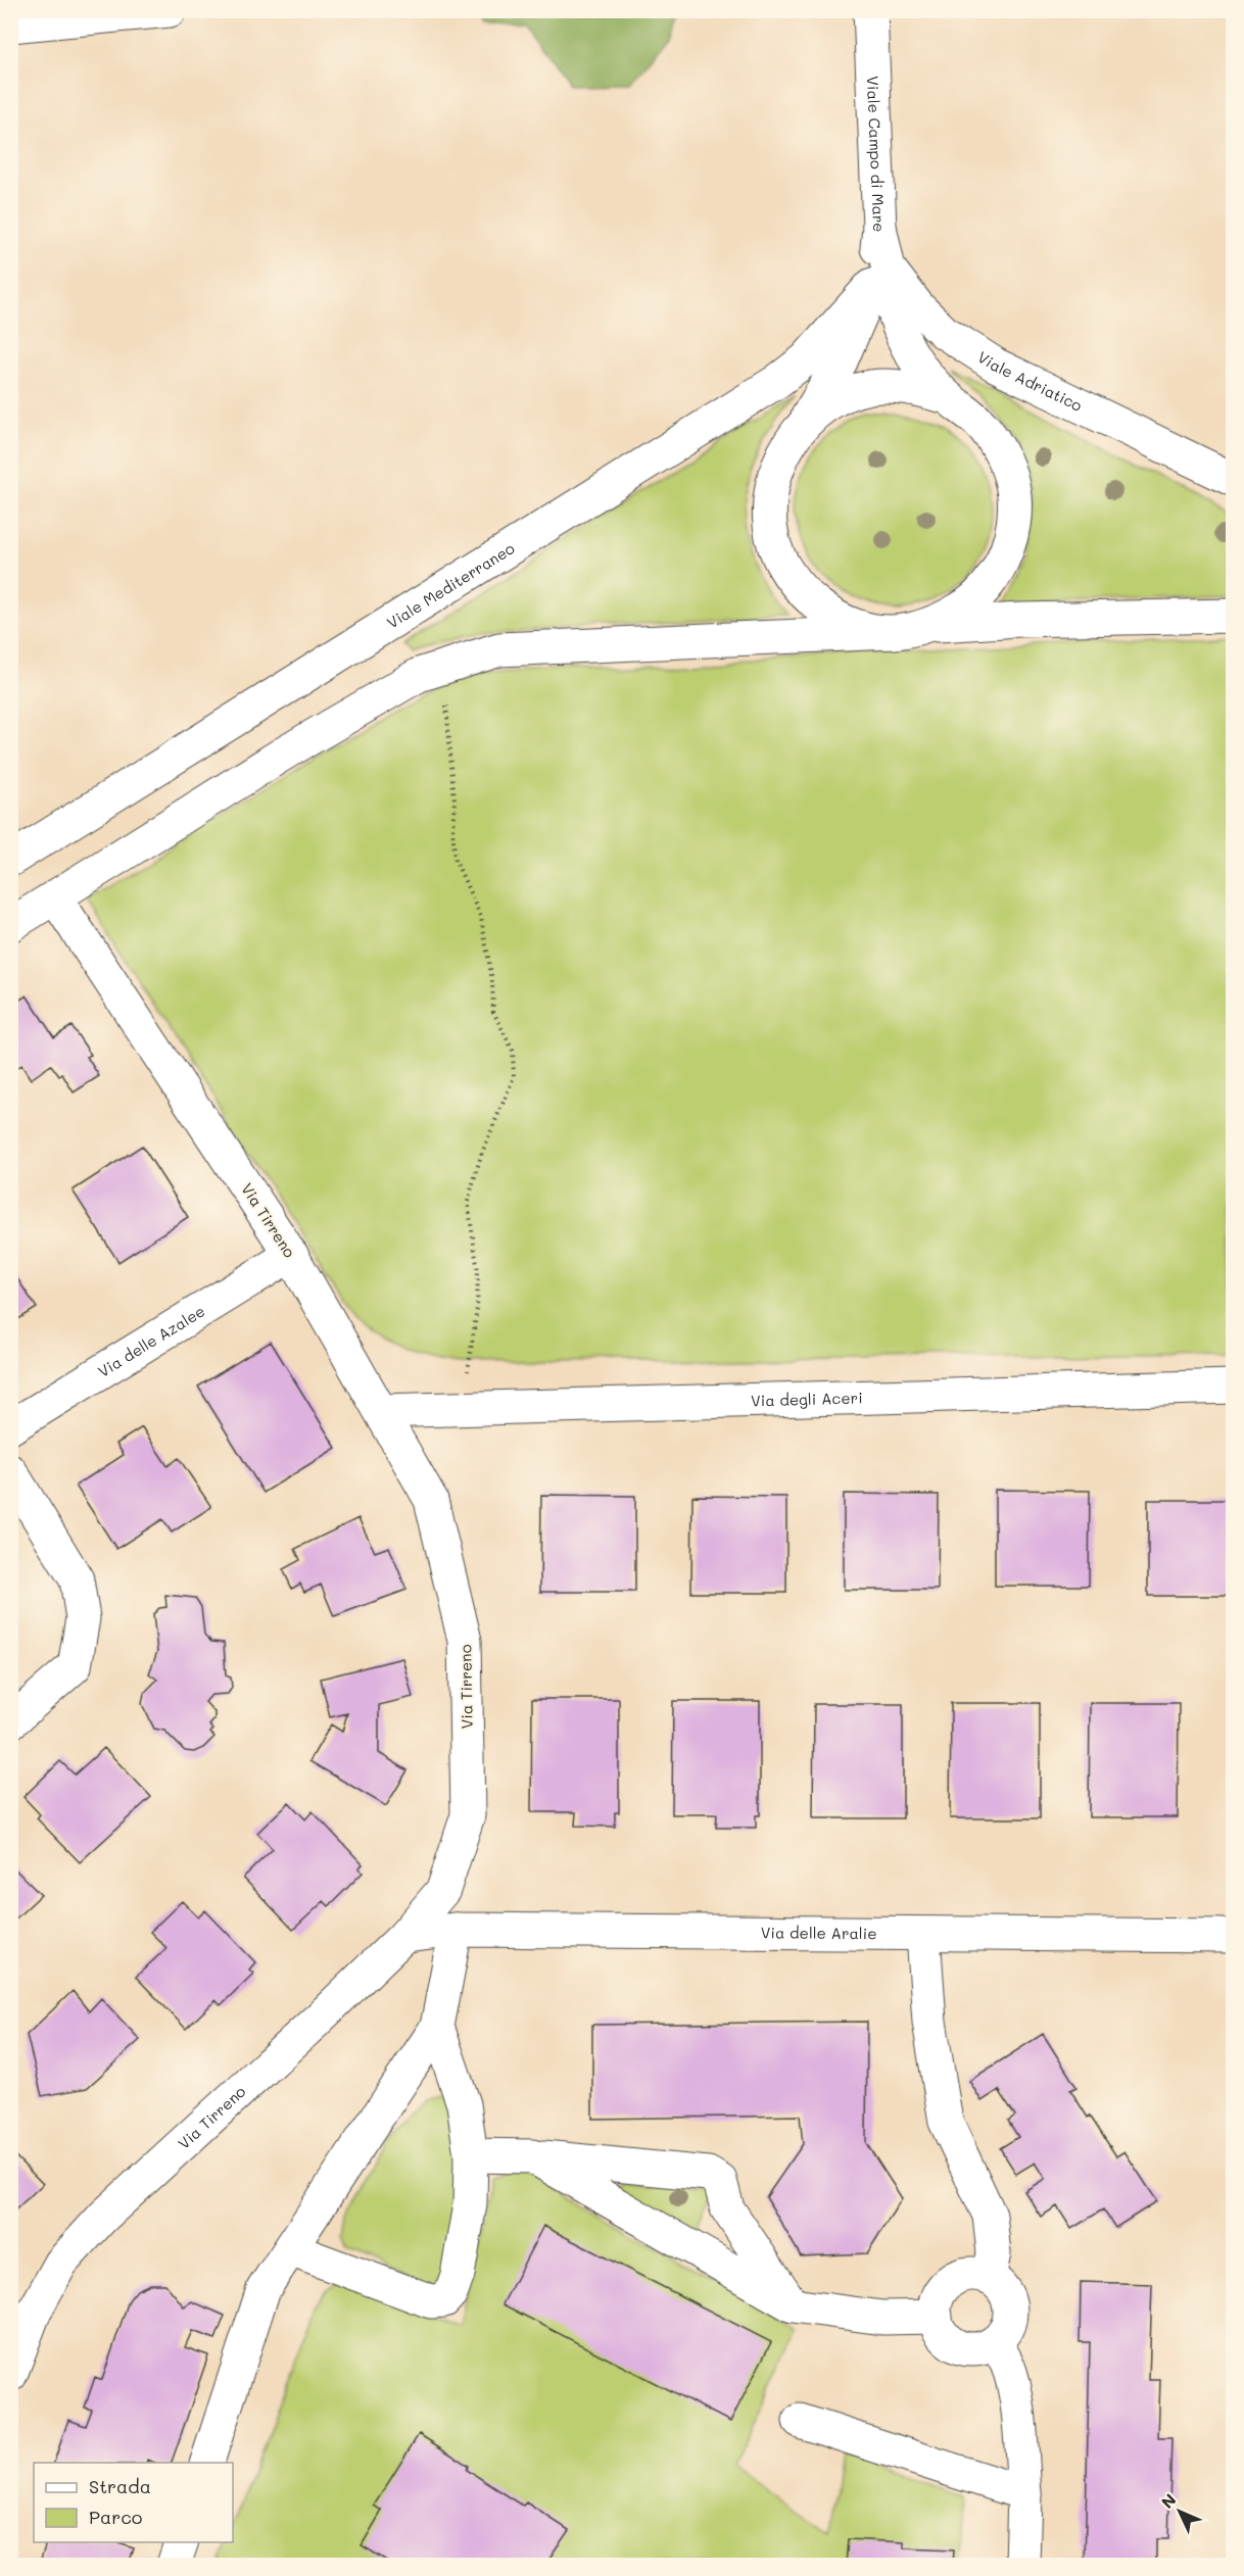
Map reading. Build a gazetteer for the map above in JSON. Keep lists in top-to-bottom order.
{
  "streets": {
    "street": [
      "Viale Campo di Mare",
      "Viale Adriatico",
      "Viale Mediterraneo",
      "Via Tirreno",
      "Via delle Azalee",
      "Via degli Aceri",
      "Via delle Aralie"
    ]
  },
  "crossings": [
    ["Viale Campo di Mare", "Viale Adriatico"],
    ["Viale Campo di Mare", "Viale Mediterraneo"],
    ["Viale Adriatico", "Viale Mediterraneo"],
    ["Via Tirreno", "Via delle Azalee"],
    ["Via Tirreno", "Via degli Aceri"],
    ["Via Tirreno", "Via delle Aralie"]
  ],
  "legend": ["Strada", "Parco"],
  "north": "top left"
}
